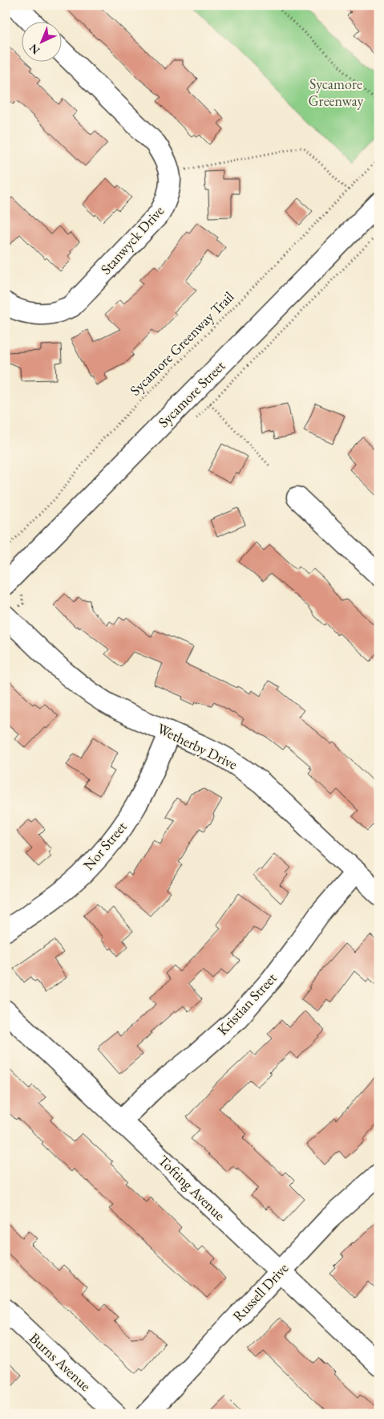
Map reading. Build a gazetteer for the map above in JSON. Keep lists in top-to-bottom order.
{
  "streets": {
    "street": [
      "Stanwyck Drive",
      "Sycamore Street",
      "Wetherby Drive",
      "Nor Street",
      "Kristian Street",
      "Tofting Avenue",
      "Russell Drive",
      "Burns Avenue"
    ],
    "path": ["Sycamore Greenway Trail"]
  },
  "crossings": [
    ["Wetherby Drive", "Nor Street"],
    ["Wetherby Drive", "Kristian Street"],
    ["Kristian Street", "Tofting Avenue"],
    ["Tofting Avenue", "Russell Drive"]
  ],
  "parks": ["Sycamore Greenway"],
  "north": "bottom left"
}
